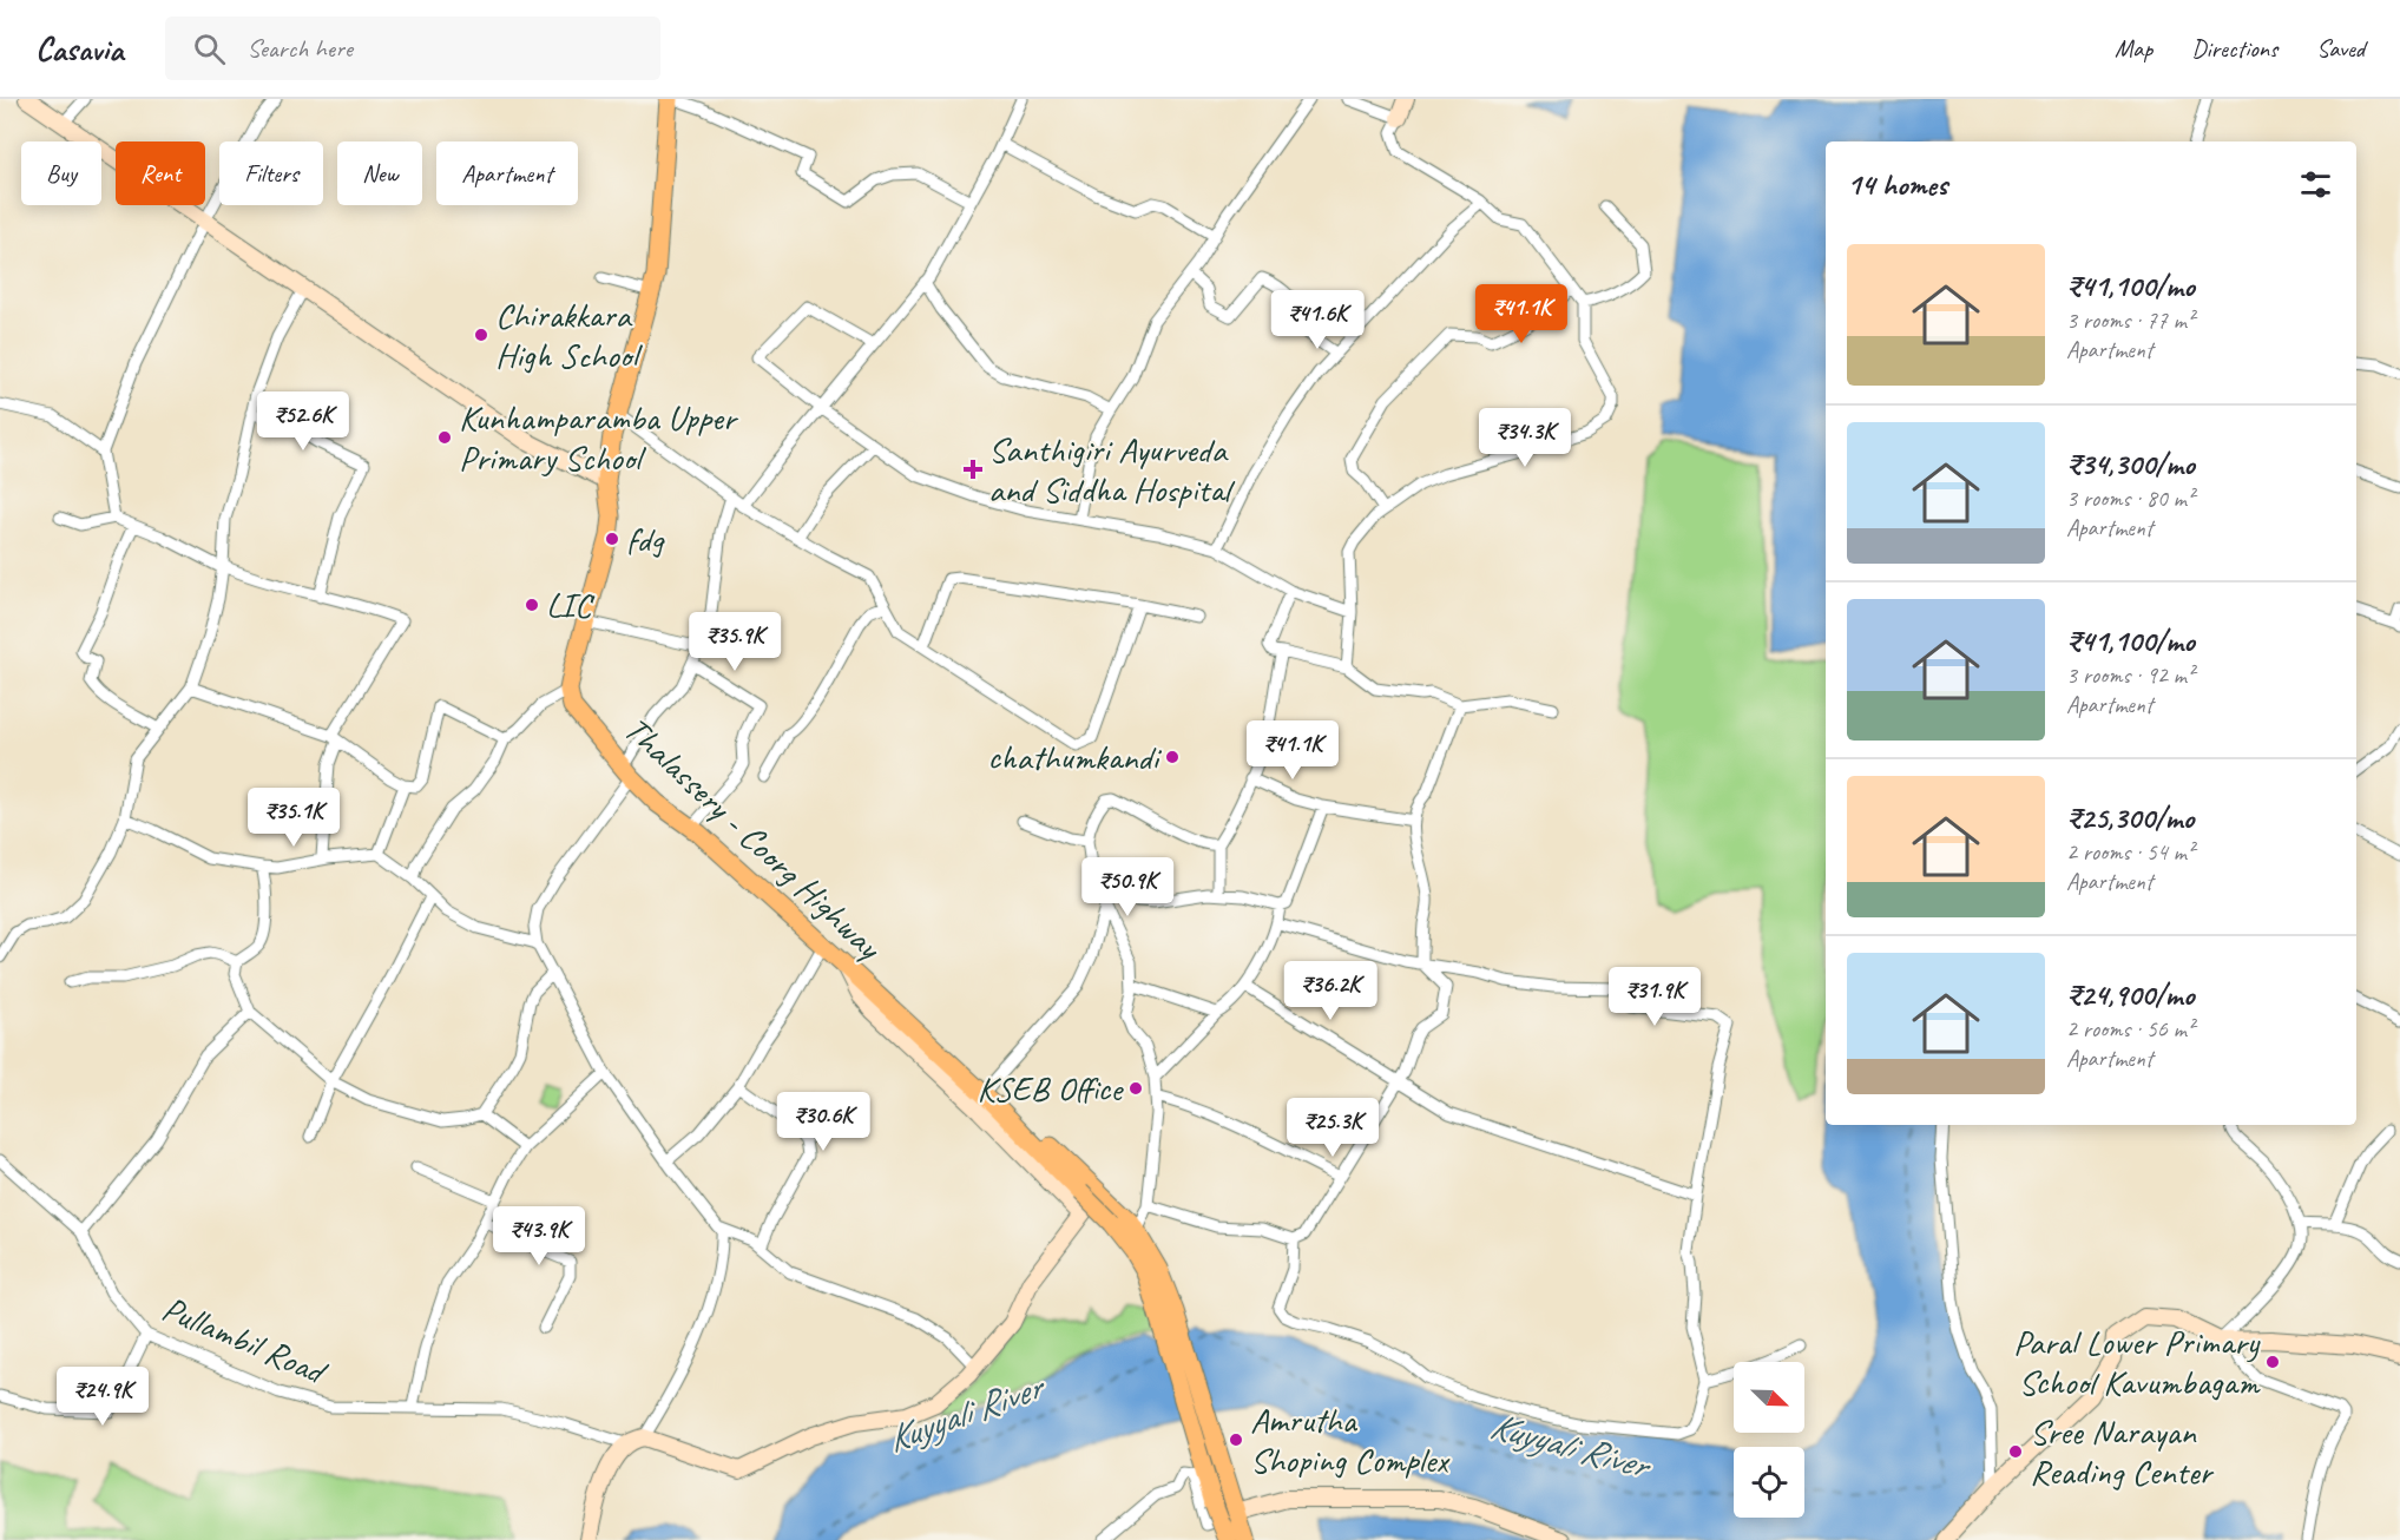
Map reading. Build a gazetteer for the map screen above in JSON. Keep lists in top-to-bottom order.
{
  "streets": {
    "main road": ["Thalassery - Coorg Highway"],
    "street": ["Pullambil Road"]
  },
  "water": ["Kuyyali River"],
  "places": {
    "other": [
      "Chirakkara High School",
      "Kunhamparamba Upper Primary School",
      "fdg",
      "LIC",
      "chathumkandi",
      "KSEB Office",
      "Paral Lower Primary School Kavumbagam",
      "Amrutha Shoping Complex",
      "Sree Narayan Reading Center"
    ],
    "health": ["Santhigiri Ayurveda and Siddha Hospital"]
  },
  "north": "bottom right",
  "page": {
    "header": "Casavia",
    "search": "Search here",
    "nav": ["Map", "Directions", "Saved"],
    "chip": [
      "Buy",
      "Rent",
      "Filters",
      "New",
      "Apartment"
    ],
    "heading": "14 homes",
    "list": [
      {
        "name": "₹41,100/mo",
        "note": "3 rooms · 77 m² · Apartment"
      },
      {
        "name": "₹34,300/mo",
        "note": "3 rooms · 80 m² · Apartment"
      },
      {
        "name": "₹41,100/mo",
        "note": "3 rooms · 92 m² · Apartment"
      },
      {
        "name": "₹25,300/mo",
        "note": "2 rooms · 54 m² · Apartment"
      },
      {
        "name": "₹24,900/mo",
        "note": "2 rooms · 56 m² · Apartment"
      }
    ],
    "price": [
      "₹41.1K",
      "₹41.6K",
      "₹52.6K",
      "₹34.3K",
      "₹35.9K",
      "₹41.1K",
      "₹35.1K",
      "₹50.9K",
      "₹36.2K",
      "₹31.9K",
      "₹30.6K",
      "₹25.3K",
      "₹43.9K",
      "₹24.9K"
    ]
  }
}
